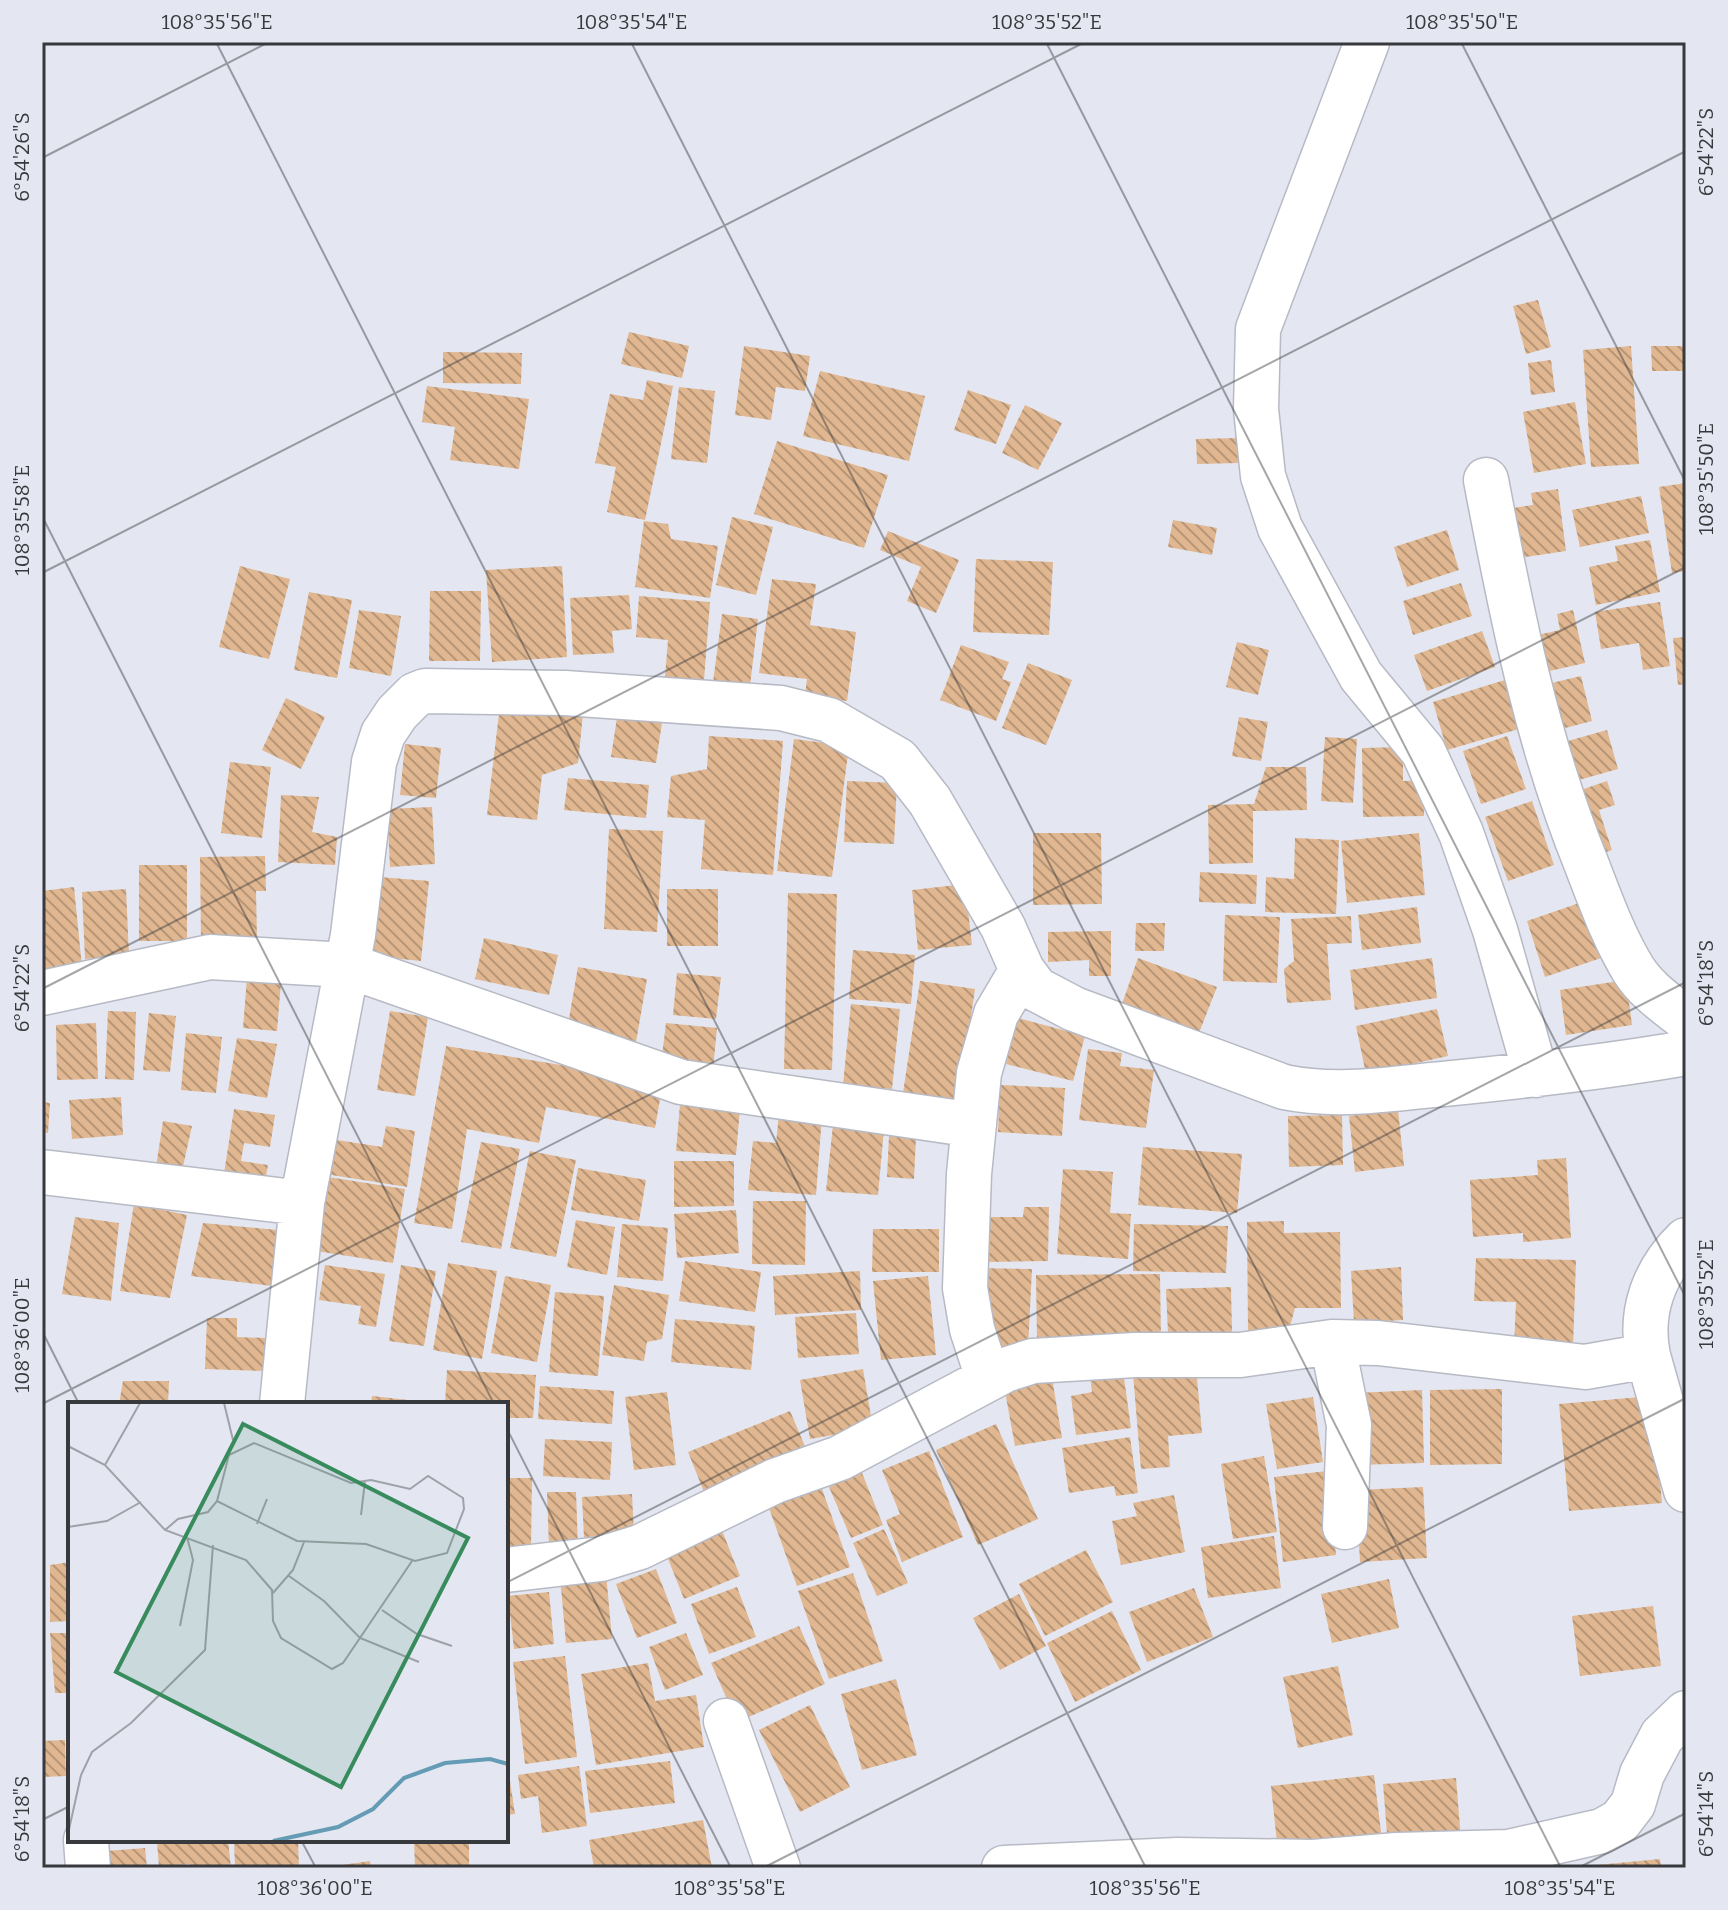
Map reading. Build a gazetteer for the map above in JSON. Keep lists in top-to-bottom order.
{
  "coordinates": [
    "108°35'56\"E",
    "108°35'54\"E",
    "108°35'52\"E",
    "108°35'50\"E",
    "6°54'22\"S",
    "6°54'26\"S",
    "108°35'58\"E",
    "6°54'18\"S",
    "108°36'00\"E",
    "6°54'14\"S"
  ]
}
